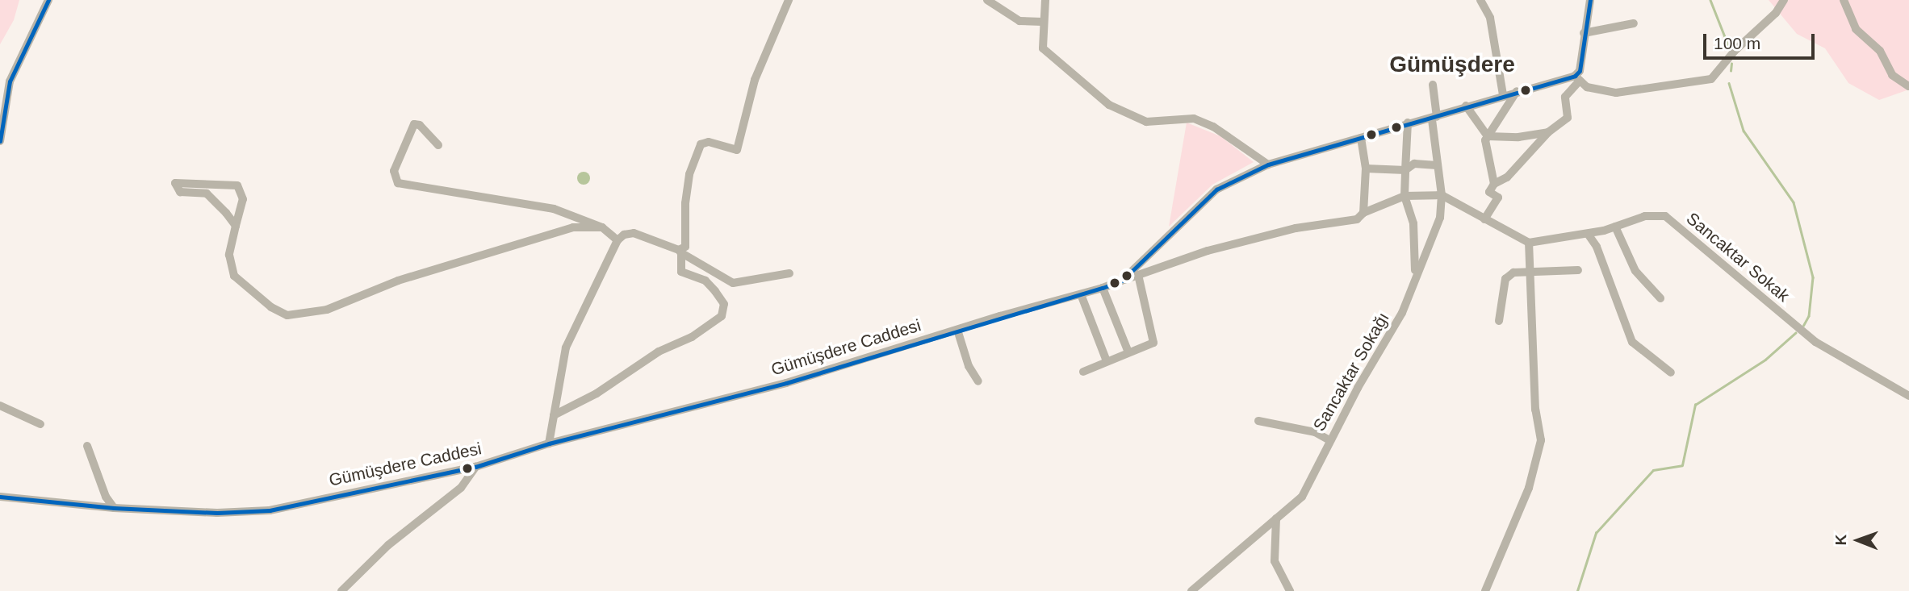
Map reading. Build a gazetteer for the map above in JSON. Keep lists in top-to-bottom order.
{
  "streets": {
    "street": ["Sancaktar Sokak", "Gümüşdere Caddesi", "Sancaktar Sokağı"]
  },
  "crossings": [
    ["Gümüşdere Caddesi", "Sancaktar Sokağı"]
  ],
  "districts": ["Gümüşdere"],
  "scale_bar": "100 m",
  "north": "left"
}
